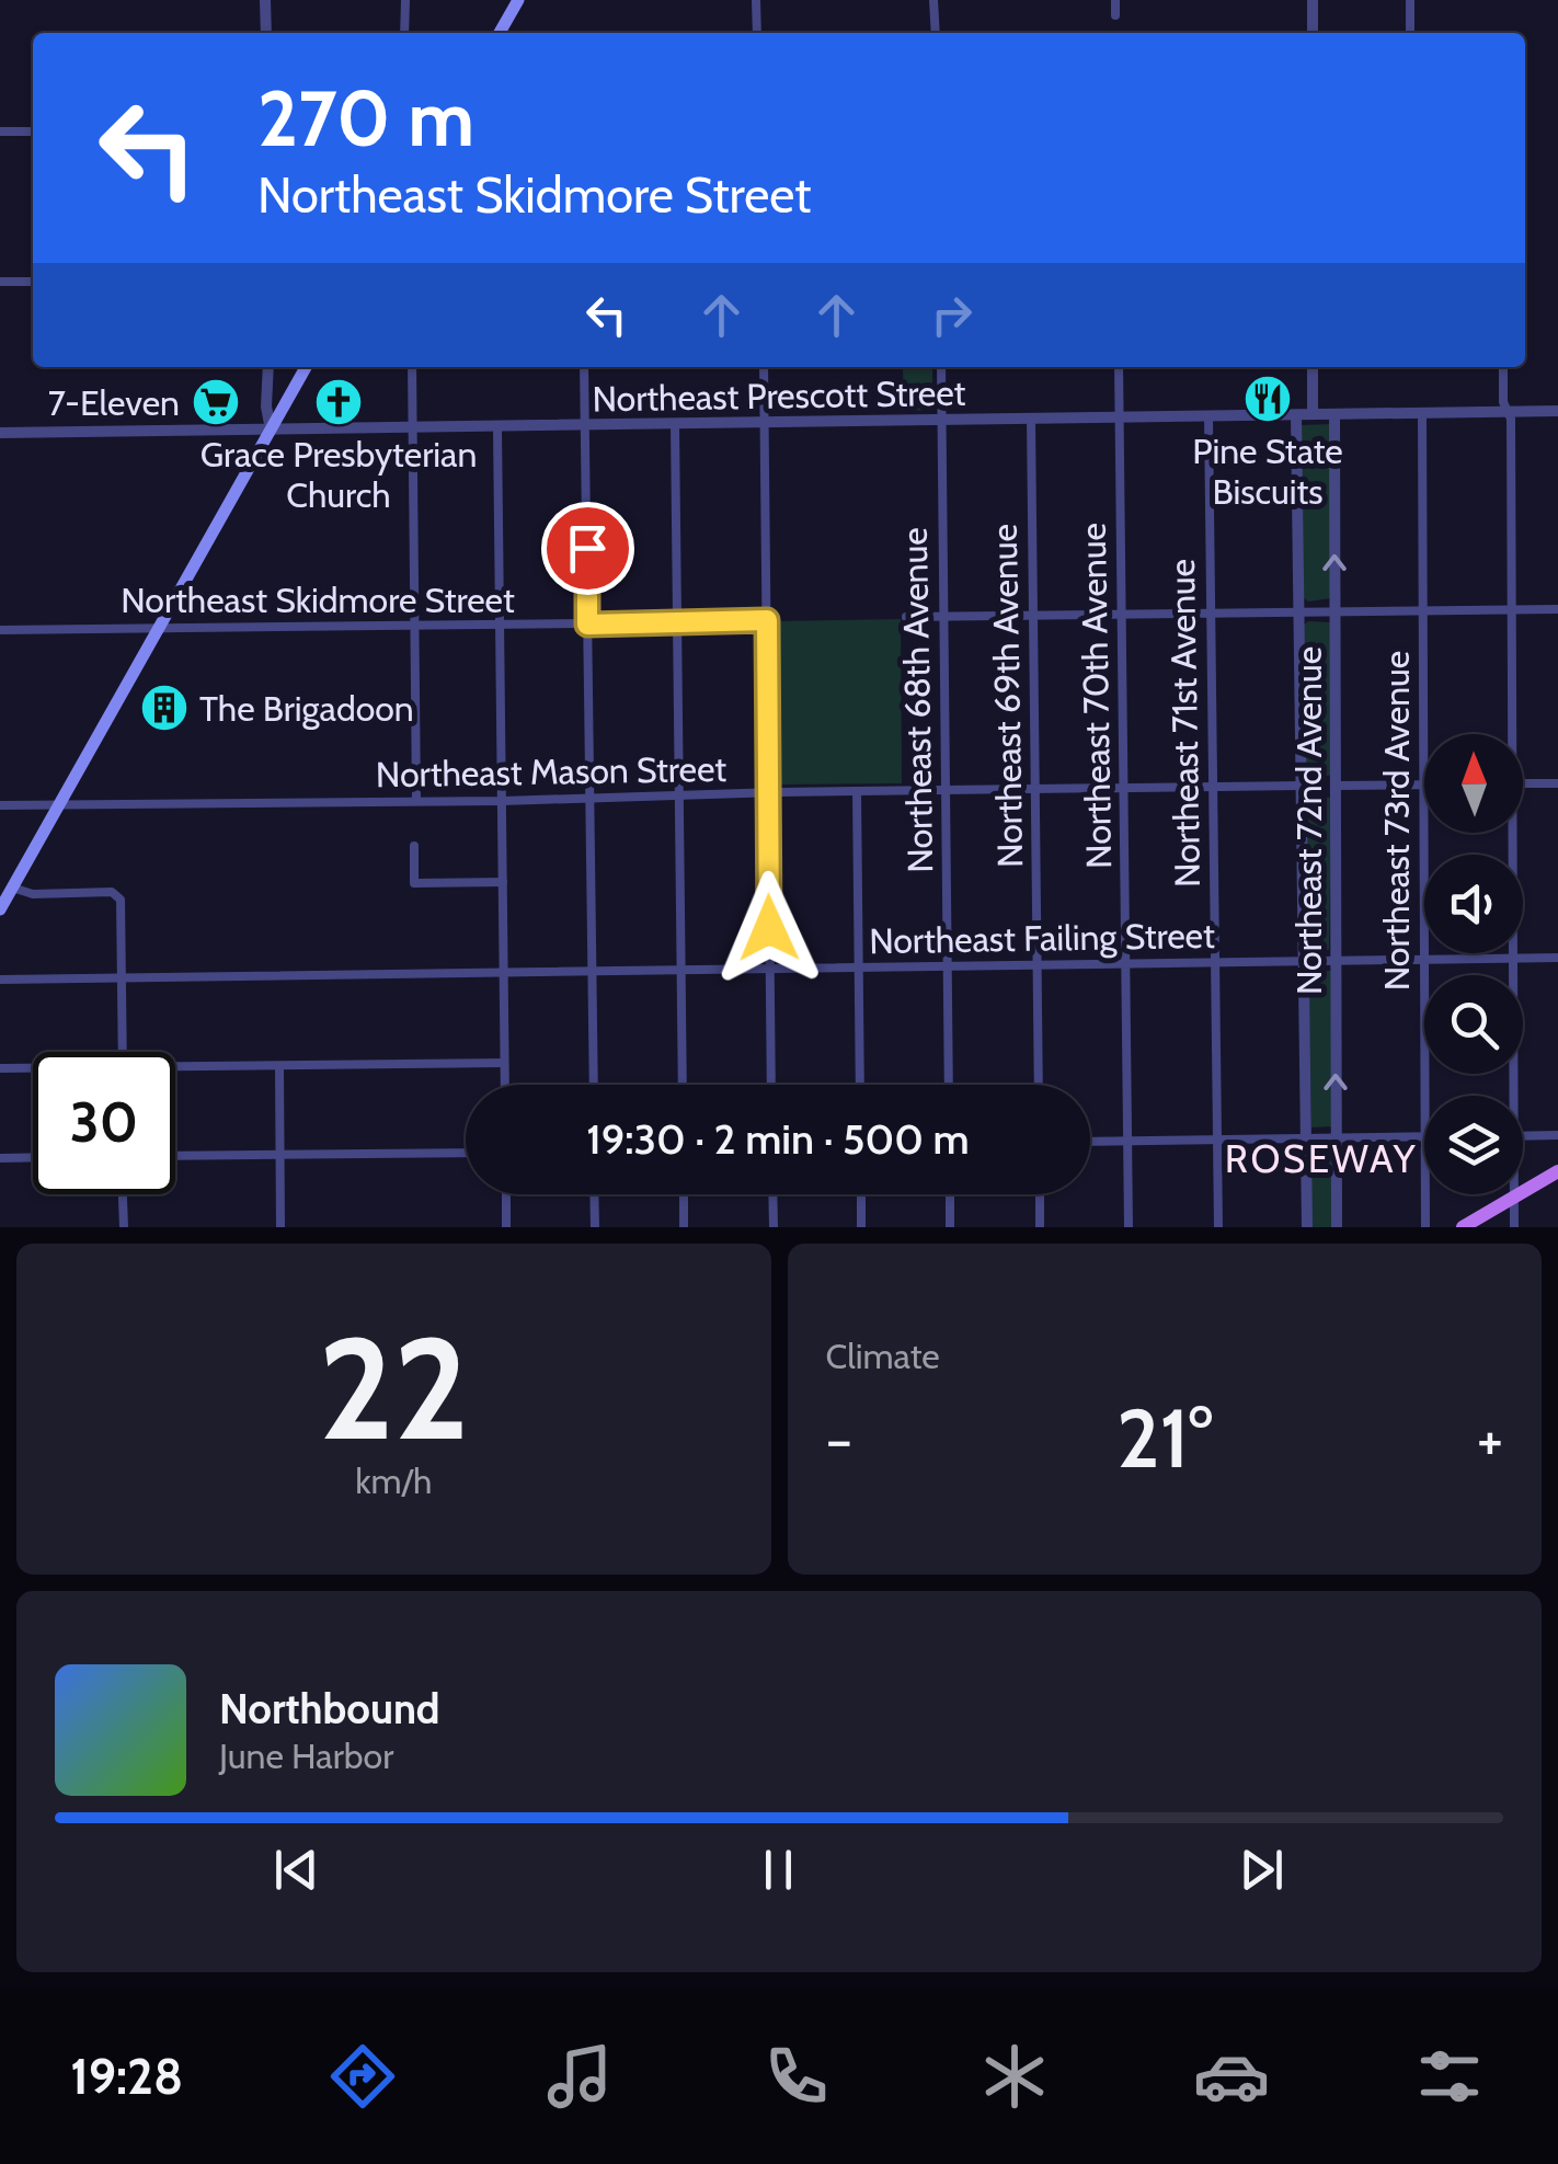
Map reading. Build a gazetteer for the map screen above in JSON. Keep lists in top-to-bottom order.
{
  "streets": {
    "street": [
      "Northeast Prescott Street",
      "Northeast Skidmore Street",
      "Northeast 69th Avenue",
      "Northeast 70th Avenue",
      "Northeast 68th Avenue",
      "Northeast 71st Avenue",
      "Northeast Mason Street",
      "Northeast 72nd Avenue",
      "Northeast 73rd Avenue",
      "Northeast Failing Street"
    ]
  },
  "crossings": [
    ["Northeast Prescott Street", "Northeast 69th Avenue"],
    ["Northeast Prescott Street", "Northeast 70th Avenue"],
    ["Northeast Prescott Street", "Northeast 68th Avenue"],
    ["Northeast Prescott Street", "Northeast 71st Avenue"],
    ["Northeast Prescott Street", "Northeast 72nd Avenue"],
    ["Northeast Prescott Street", "Northeast 73rd Avenue"],
    ["Northeast 69th Avenue", "Northeast Mason Street"],
    ["Northeast 69th Avenue", "Northeast Failing Street"],
    ["Northeast 70th Avenue", "Northeast Mason Street"],
    ["Northeast 70th Avenue", "Northeast Failing Street"],
    ["Northeast 68th Avenue", "Northeast Mason Street"],
    ["Northeast 68th Avenue", "Northeast Failing Street"],
    ["Northeast 71st Avenue", "Northeast Mason Street"],
    ["Northeast 71st Avenue", "Northeast Failing Street"],
    ["Northeast Mason Street", "Northeast 72nd Avenue"],
    ["Northeast 72nd Avenue", "Northeast Failing Street"],
    ["Northeast 73rd Avenue", "Northeast Failing Street"]
  ],
  "districts": ["ROSEWAY"],
  "places": {
    "restaurant": ["Pine State Biscuits"],
    "supermarket": ["7-Eleven"],
    "church": ["Grace Presbyterian Church"],
    "building": ["The Brigadoon"]
  },
  "north": "top",
  "page": {
    "turn": ["270 m", "Northeast Skidmore Street"],
    "limit": "30",
    "trip": "19:30 · 2 min · 500 m",
    "tile": [
      ["22", "km/h"],
      "Climate"
    ],
    "heat": ["−", "21°", "+"],
    "song": ["Northbound", "June Harbor"],
    "tabs": "19:28"
  }
}
